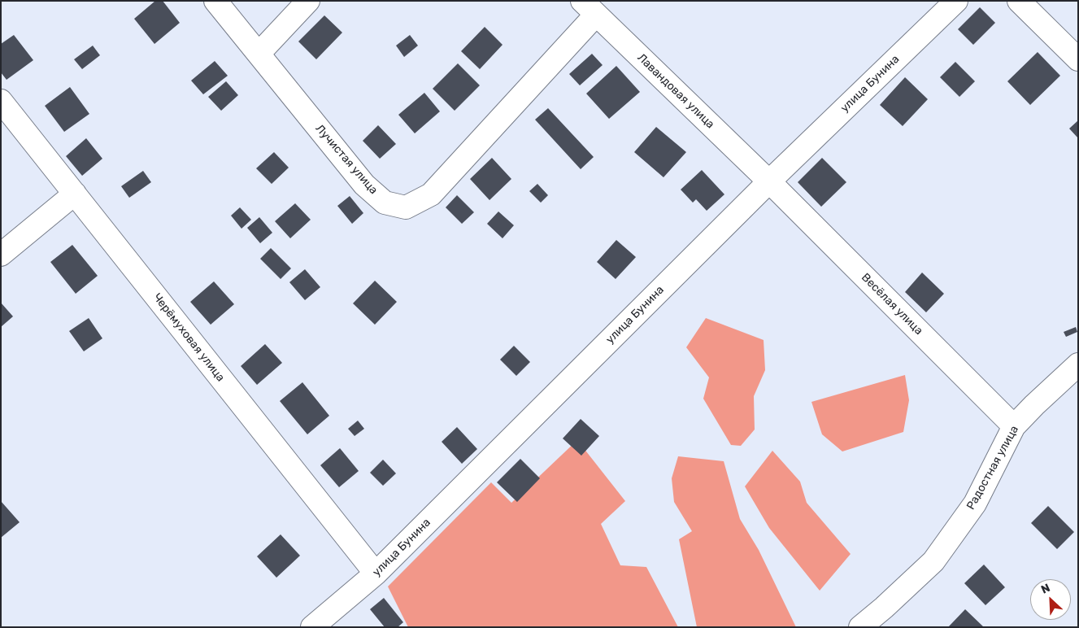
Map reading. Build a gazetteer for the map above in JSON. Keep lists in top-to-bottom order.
{
  "streets": {
    "street": [
      "улица Бунина",
      "Лавандовая улица",
      "Лучистая улица",
      "Весёлая улица",
      "Черёмуховая улица",
      "Радостная улица"
    ]
  },
  "crossings": [
    ["улица Бунина", "Лавандовая улица"],
    ["улица Бунина", "Весёлая улица"],
    ["улица Бунина", "Черёмуховая улица"],
    ["Лавандовая улица", "Лучистая улица"],
    ["Лавандовая улица", "Весёлая улица"],
    ["Весёлая улица", "Радостная улица"]
  ],
  "north": "top left"
}
